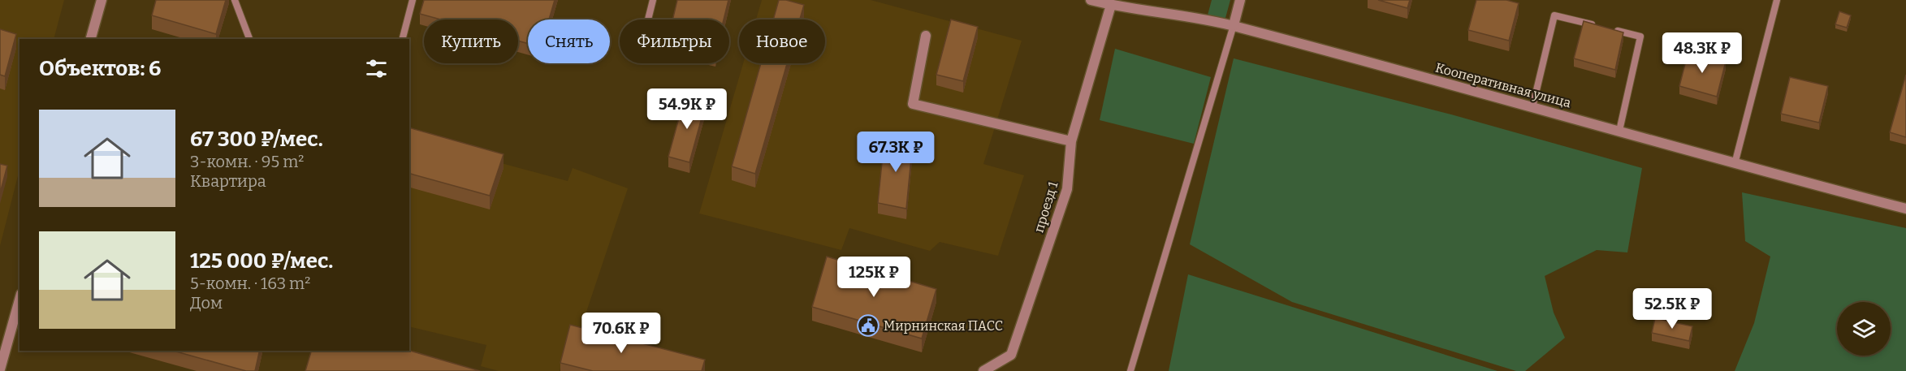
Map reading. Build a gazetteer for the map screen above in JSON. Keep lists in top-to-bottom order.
{
  "streets": {
    "street": ["Кооперативная улица", "проезд 1"]
  },
  "crossings": [
    ["Кооперативная улица", "проезд 1"]
  ],
  "places": {
    "public building": ["Мирнинская ПАСС"]
  },
  "page": {
    "chip": [
      "Купить",
      "Снять",
      "Фильтры",
      "Новое"
    ],
    "price": [
      "48.3K ₽",
      "54.9K ₽",
      "67.3K ₽",
      "125K ₽",
      "52.5K ₽",
      "70.6K ₽"
    ],
    "heading": "Объектов: 6",
    "list": [
      {
        "name": "67 300 ₽/мес.",
        "note": "3-комн. · 95 m² · Квартира"
      },
      {
        "name": "125 000 ₽/мес.",
        "note": "5-комн. · 163 m² · Дом"
      }
    ]
  }
}
